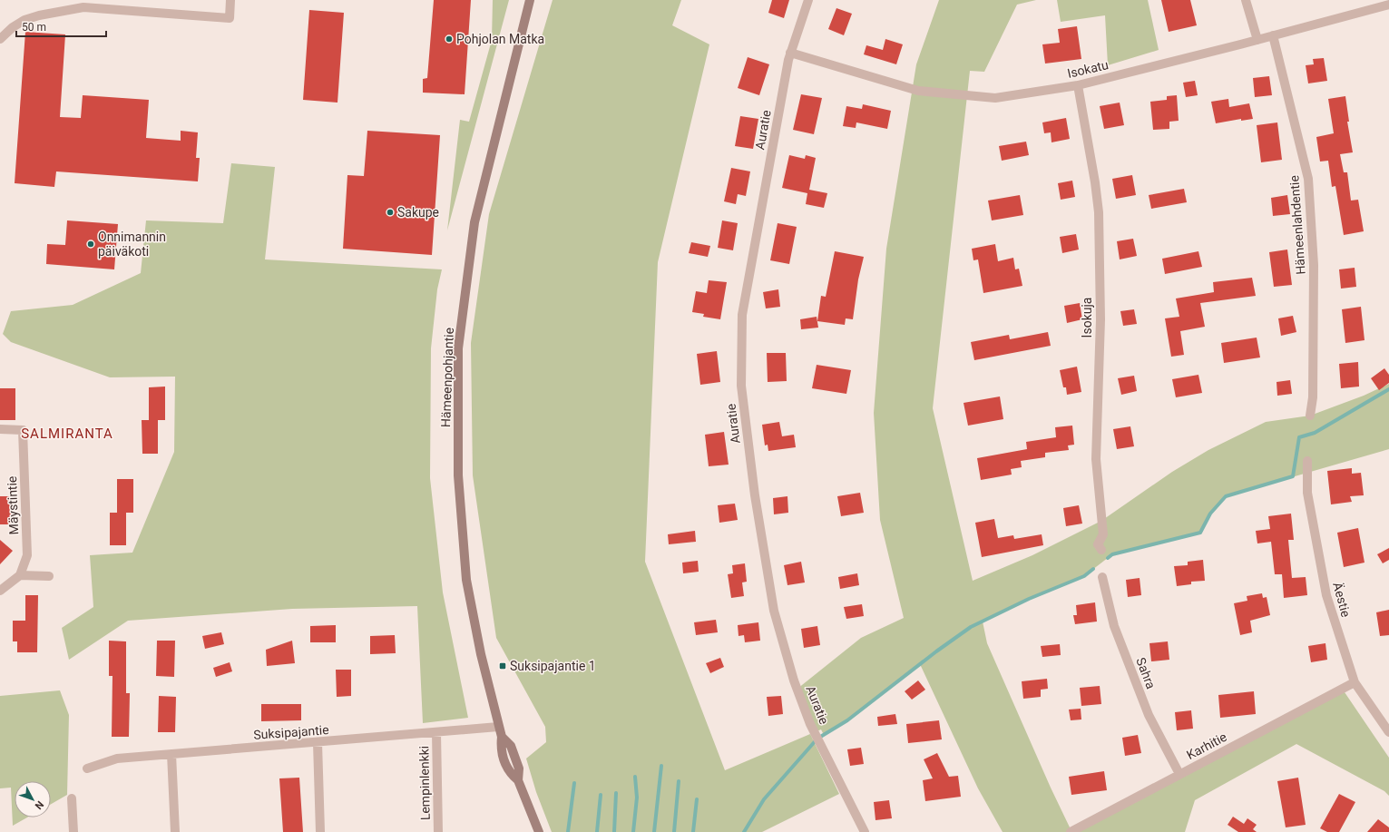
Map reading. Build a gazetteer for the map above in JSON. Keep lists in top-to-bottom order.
{
  "streets": {
    "main road": ["Hämeenpohjantie"],
    "street": [
      "Isokatu",
      "Auratie",
      "Hämeenlahdentie",
      "Isokuja",
      "Mäystintie",
      "Äestie",
      "Sahra",
      "Suksipajantie",
      "Karhitie",
      "Lempinlenkki"
    ]
  },
  "crossings": [
    ["Isokatu", "Auratie"],
    ["Isokatu", "Hämeenlahdentie"],
    ["Isokatu", "Isokuja"],
    ["Hämeenpohjantie", "Suksipajantie"],
    ["Äestie", "Karhitie"],
    ["Sahra", "Karhitie"],
    ["Suksipajantie", "Lempinlenkki"]
  ],
  "districts": ["SALMIRANTA"],
  "places": {
    "other": ["Pohjolan Matka", "Sakupe", "Onnimannin päiväkoti"],
    "transit": ["Suksipajantie 1"]
  },
  "scale_bar": "50 m",
  "north": "bottom right"
}
